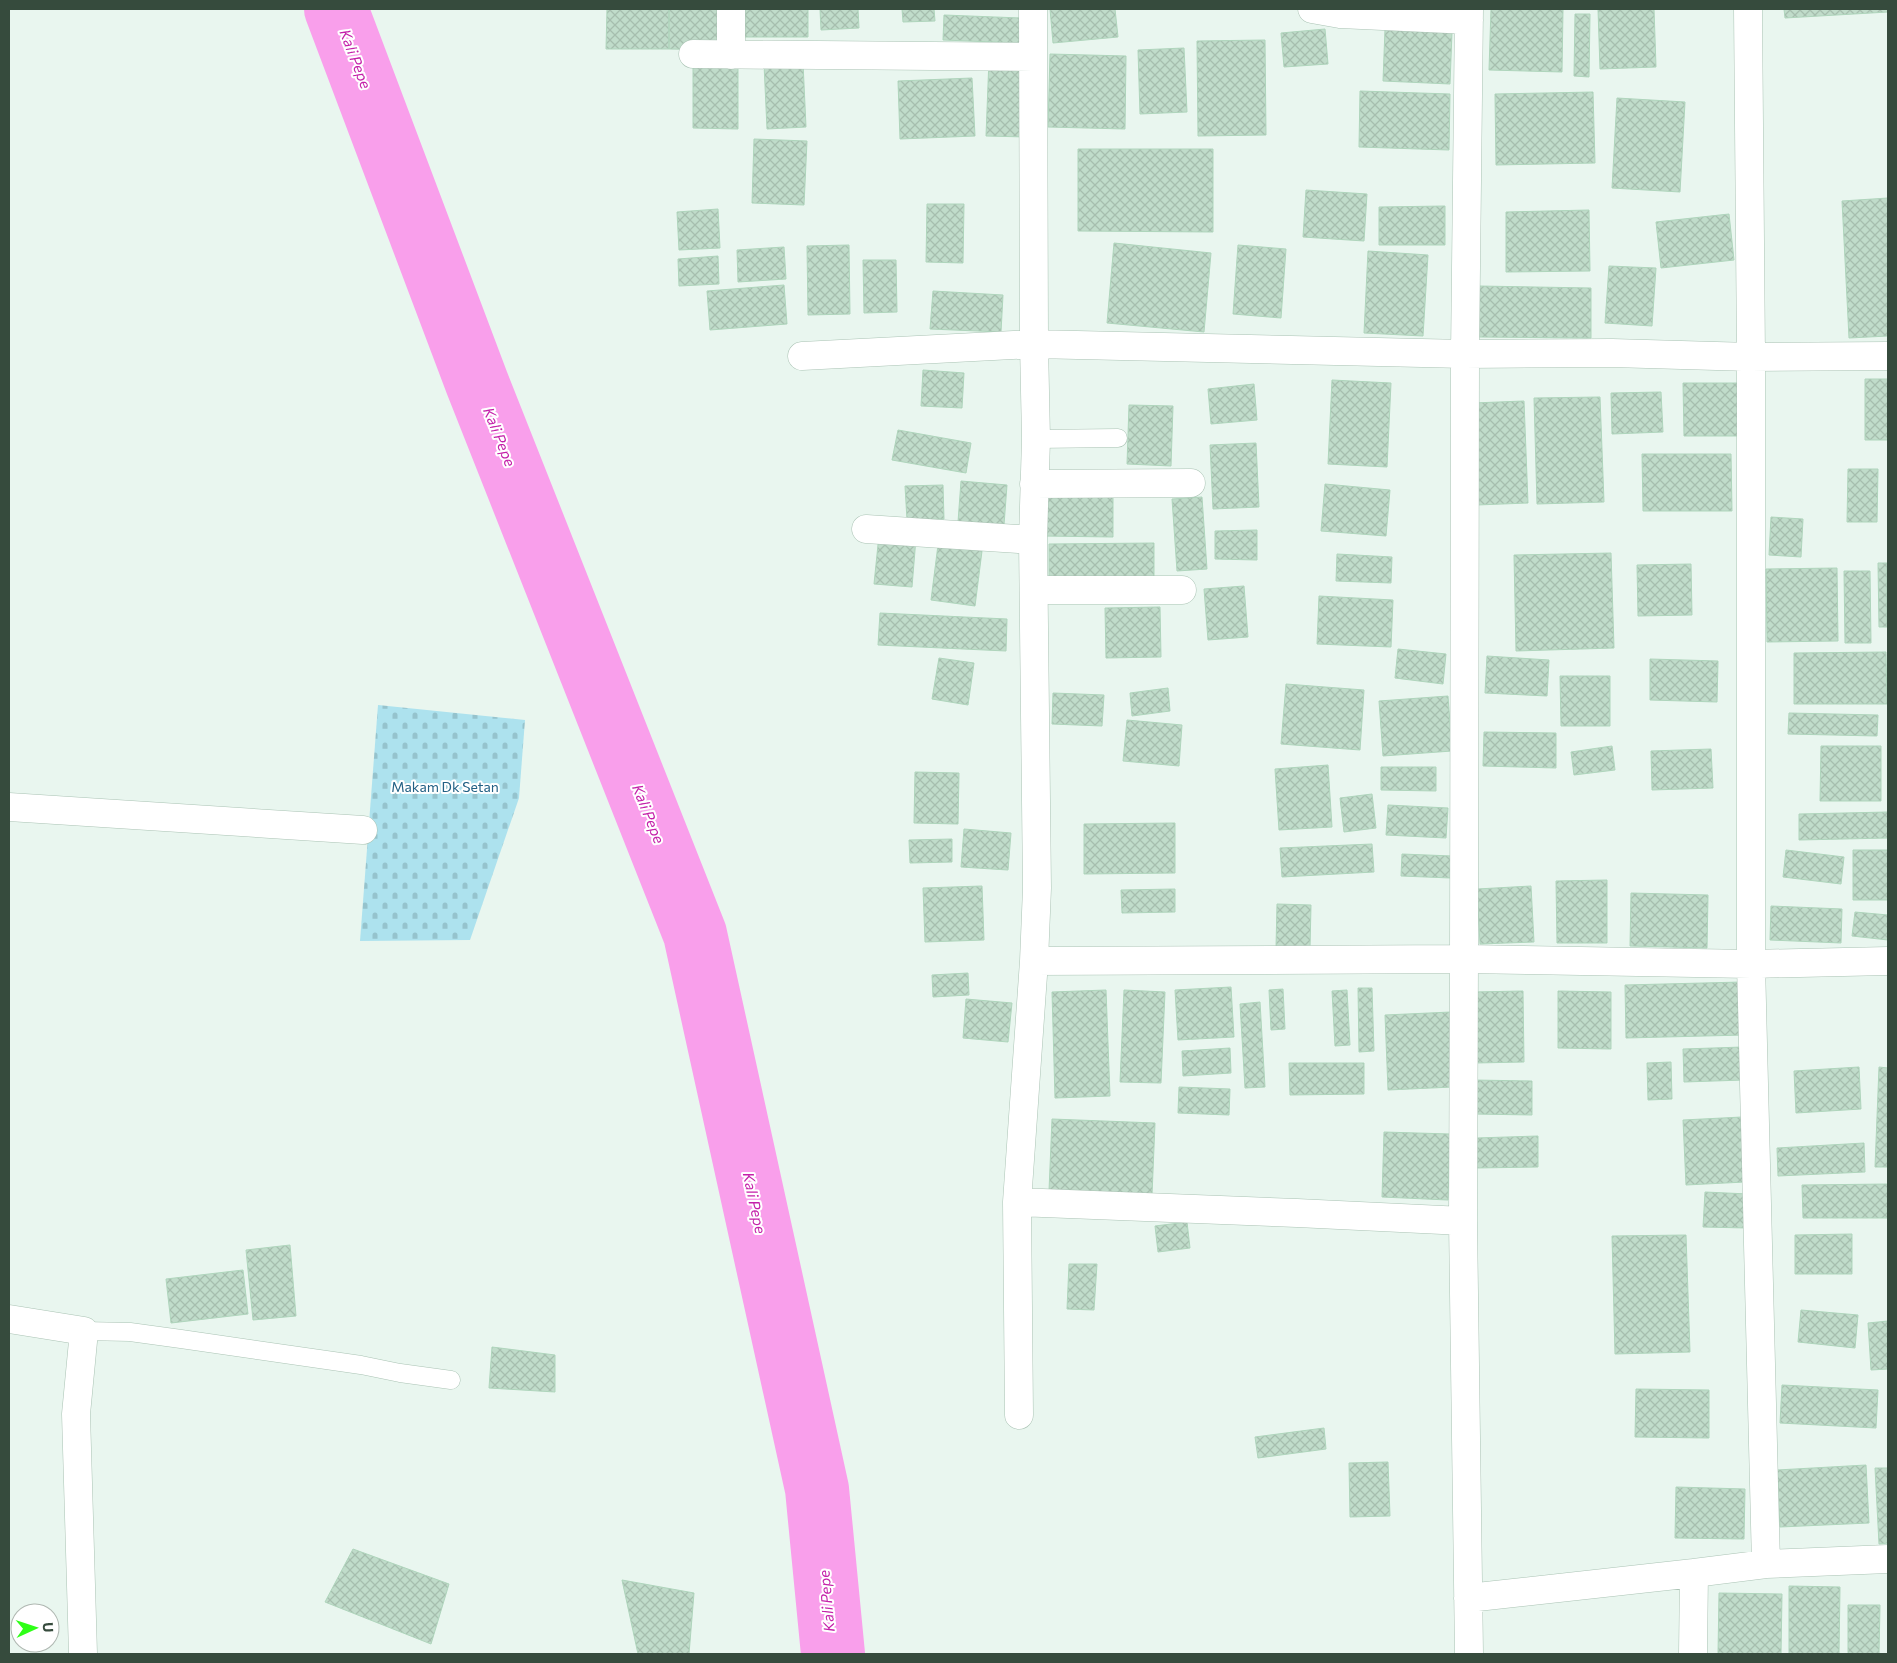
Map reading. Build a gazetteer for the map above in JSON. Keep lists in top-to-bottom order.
{
  "water": ["Kali Pepe"],
  "parks": ["Makam Dk Setan"],
  "north": "right"
}
